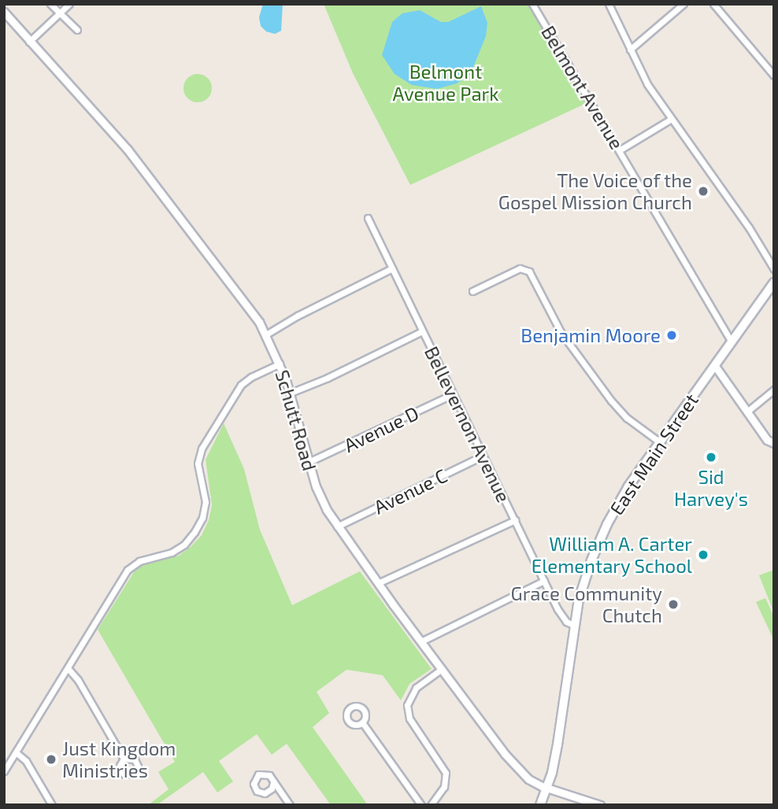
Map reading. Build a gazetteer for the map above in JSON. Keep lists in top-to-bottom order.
{
  "streets": {
    "main road": ["East Main Street"],
    "street": [
      "Belmont Avenue",
      "Schutt Road",
      "Bellevernon Avenue",
      "Avenue D",
      "Avenue C"
    ]
  },
  "crossings": [
    ["Belmont Avenue", "East Main Street"],
    ["Schutt Road", "Avenue D"],
    ["Schutt Road", "East Main Street"],
    ["Schutt Road", "Avenue C"],
    ["Bellevernon Avenue", "Avenue D"],
    ["Bellevernon Avenue", "East Main Street"],
    ["Bellevernon Avenue", "Avenue C"]
  ],
  "parks": ["Belmont Avenue Park"],
  "places": [
    "The Voice of the Gospel Mission Church",
    "Benjamin Moore",
    "Sid Harvey's",
    "William A. Carter Elementary School",
    "Grace Community Chutch",
    "Just Kingdom Ministries"
  ]
}
